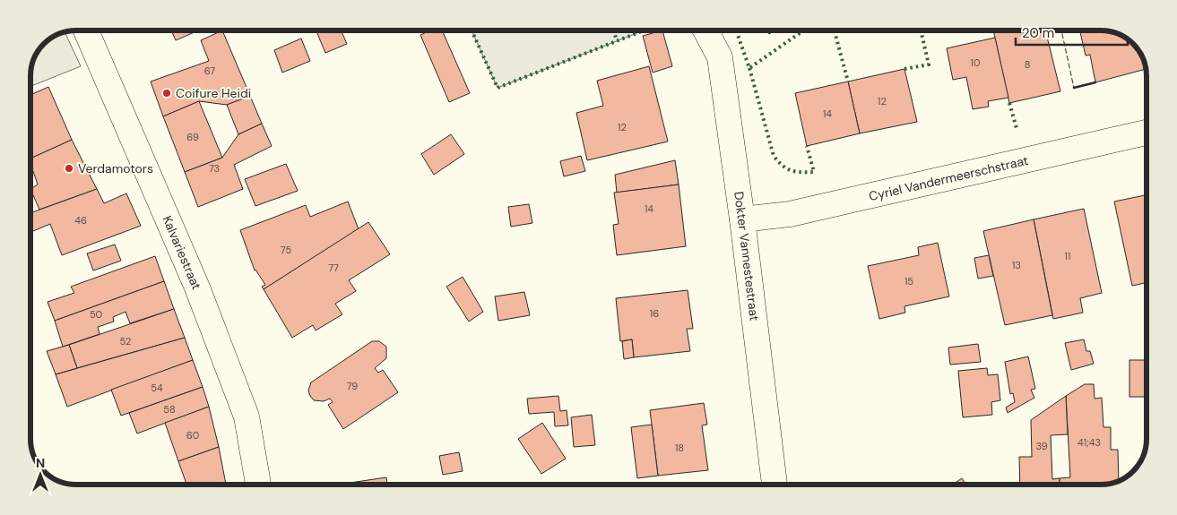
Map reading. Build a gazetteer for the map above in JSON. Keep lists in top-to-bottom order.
{
  "streets": {
    "street": ["Cyriel Vandermeerschstraat", "Kalvariestraat", "Dokter Vannestestraat"]
  },
  "crossings": [
    ["Cyriel Vandermeerschstraat", "Dokter Vannestestraat"]
  ],
  "places": ["Coifure Heidi", "Verdamotors"],
  "house_numbers": [
    "10",
    "8",
    "67",
    "12",
    "14",
    "12",
    "69",
    "73",
    "14",
    "46",
    "75",
    "11",
    "13",
    "77",
    "15",
    "16",
    "50",
    "52",
    "79",
    "54",
    "58",
    "60",
    "41;43",
    "39",
    "18"
  ],
  "scale_bar": "20 m",
  "north": "top"
}
